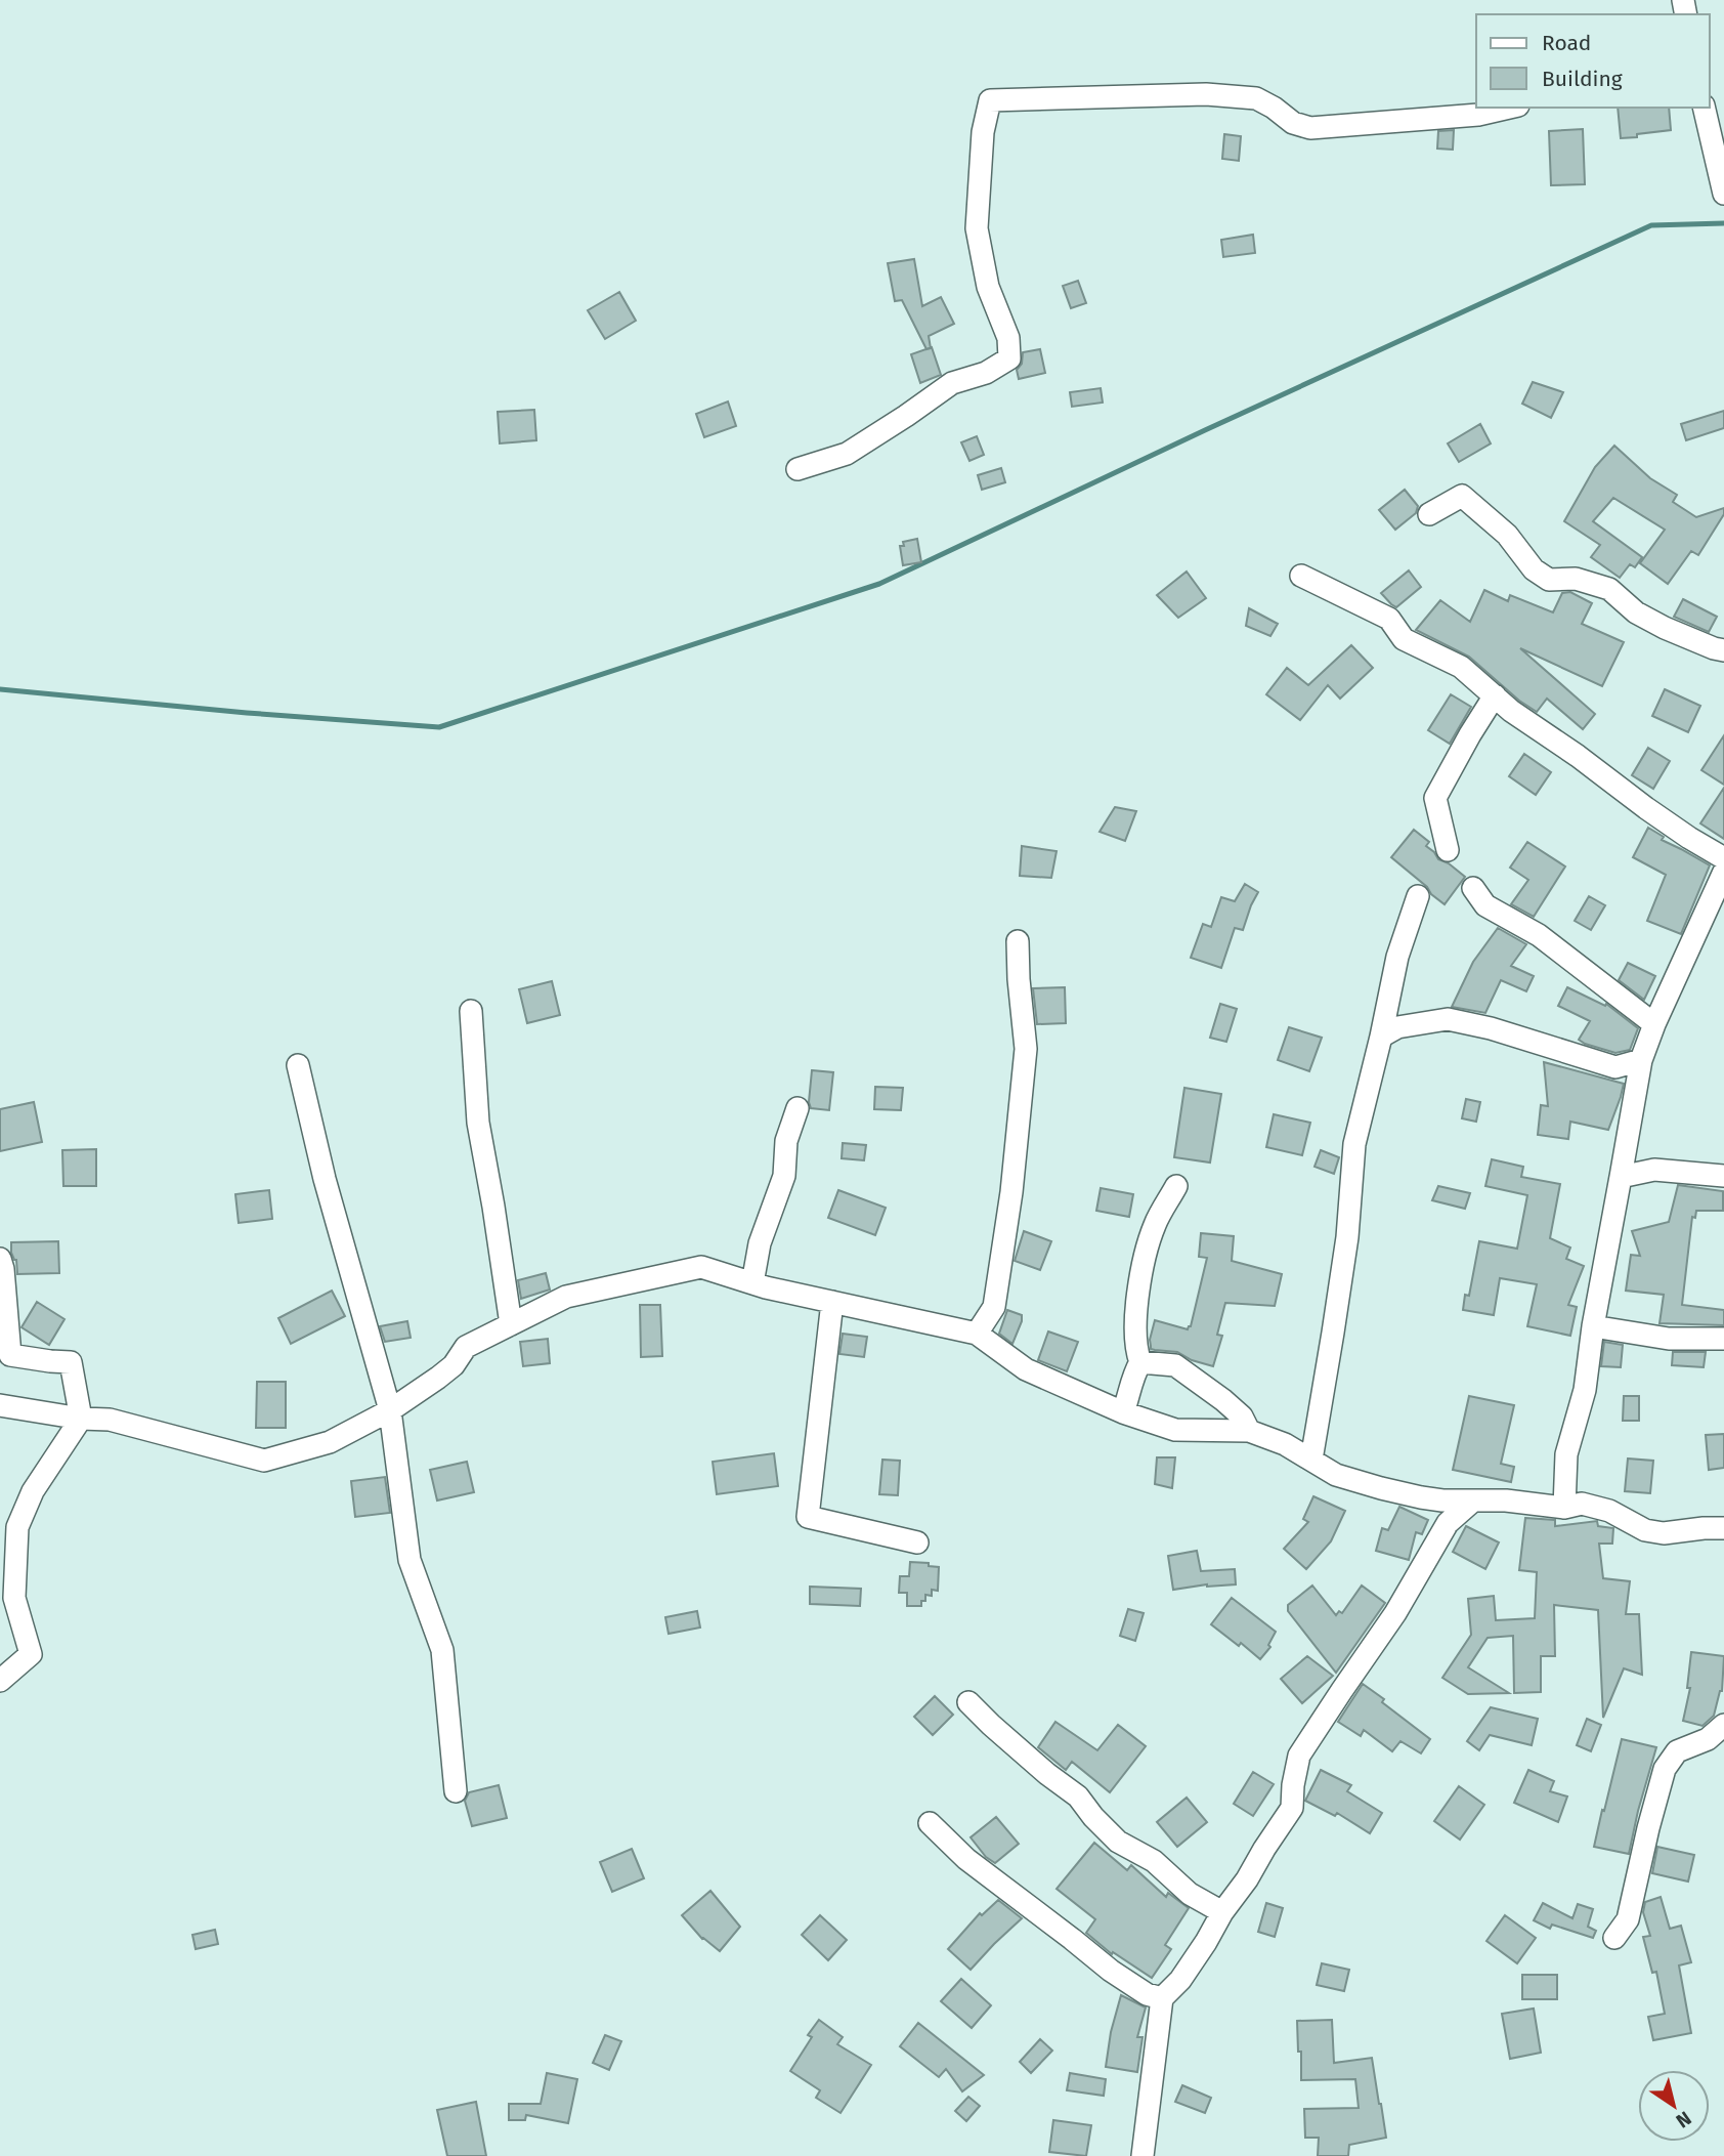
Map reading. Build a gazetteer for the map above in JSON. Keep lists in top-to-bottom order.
{
  "legend": ["Road", "Building"],
  "north": "bottom right"
}
